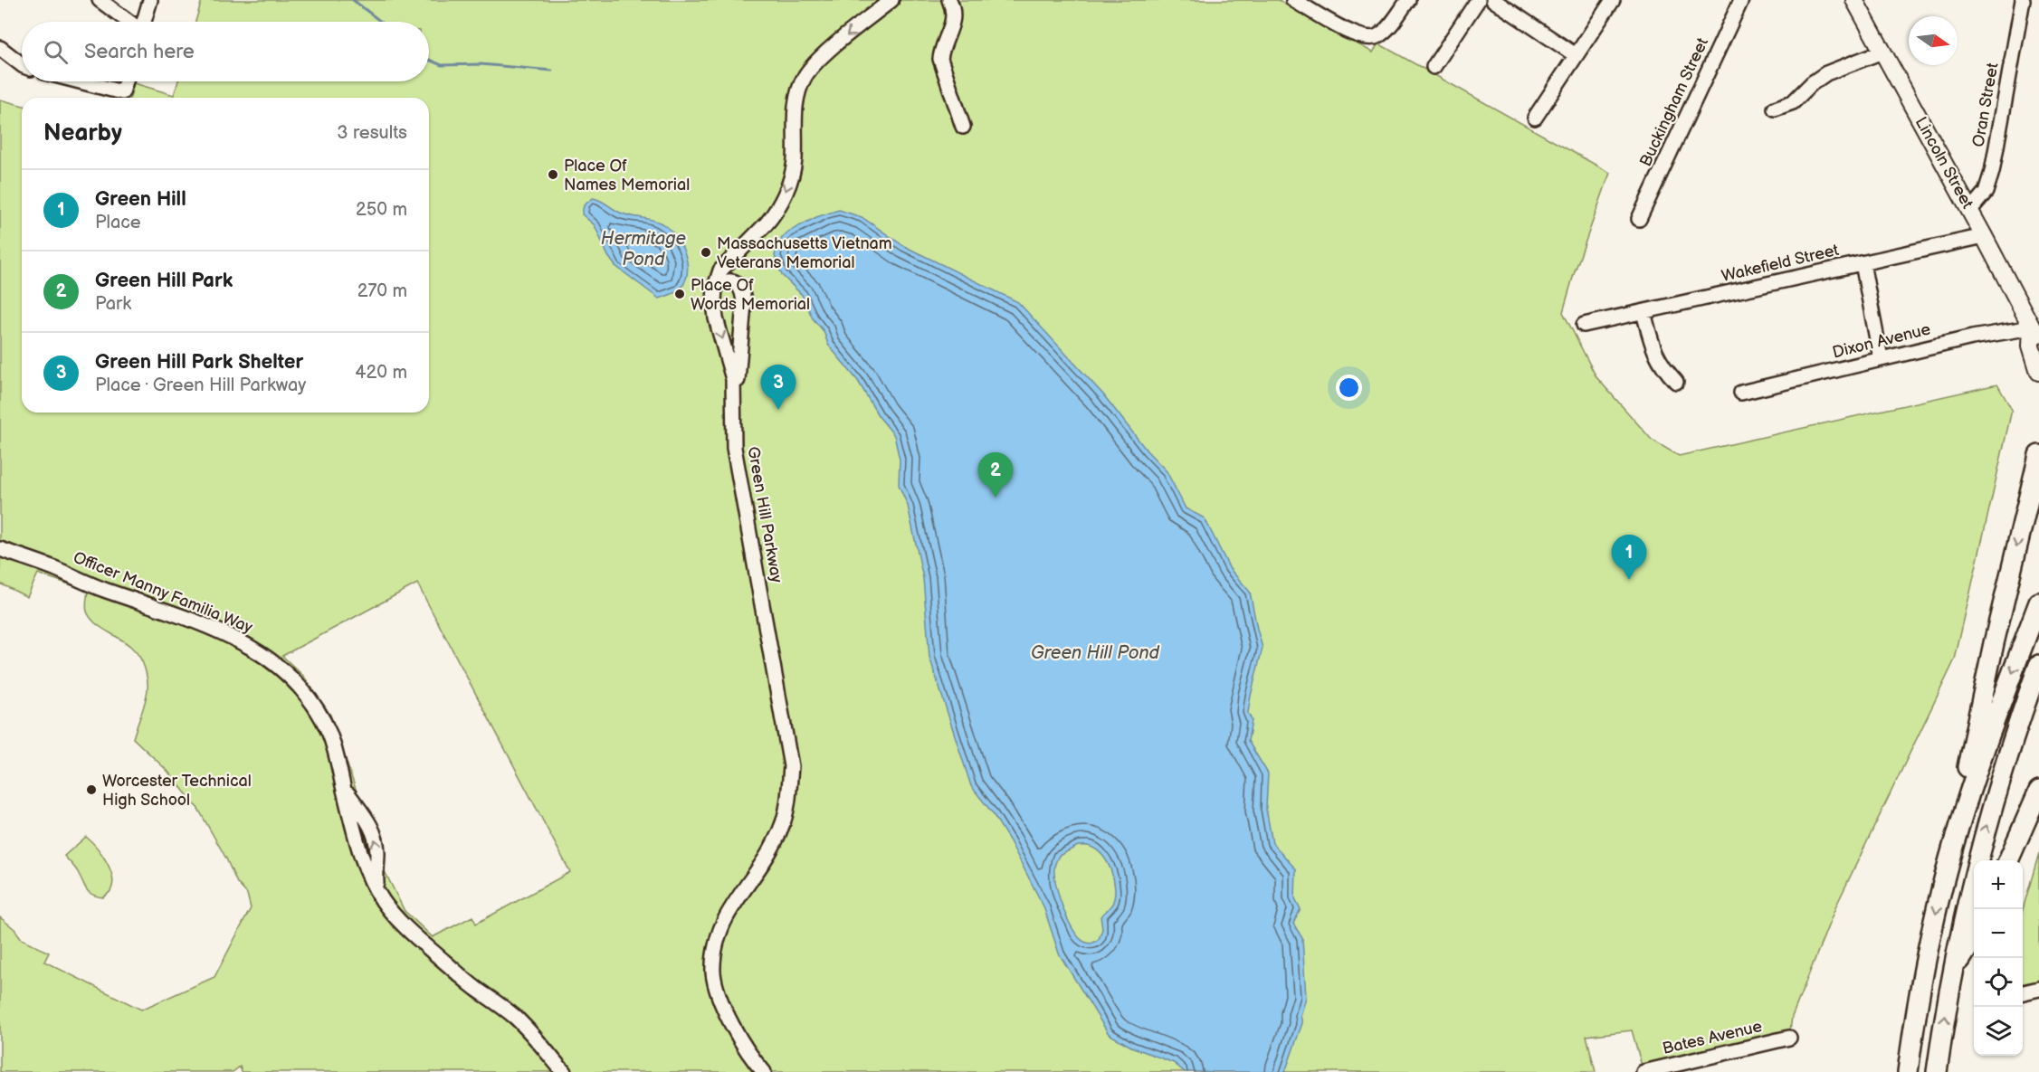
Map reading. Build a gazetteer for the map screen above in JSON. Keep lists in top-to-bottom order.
{
  "streets": {
    "main road": ["Lincoln Street"],
    "street": [
      "Buckingham Street",
      "Oran Street",
      "Wakefield Street",
      "Dixon Avenue",
      "Green Hill Parkway",
      "Officer Manny Familia Way",
      "Bates Avenue"
    ]
  },
  "crossings": [
    ["Oran Street", "Lincoln Street"],
    ["Lincoln Street", "Wakefield Street"],
    ["Lincoln Street", "Dixon Avenue"]
  ],
  "one_way": ["Green Hill Parkway"],
  "water": ["Hermitage Pond", "Green Hill Pond"],
  "places": [
    "Place Of Names Memorial",
    "Massachusetts Vietnam Veterans Memorial",
    "Place Of Words Memorial",
    "Worcester Technical High School"
  ],
  "north": "right",
  "page": {
    "search": "Search here",
    "heading": ["Nearby", "3 results"],
    "list": [
      {
        "mark": "1",
        "name": "Green Hill",
        "note": "Place",
        "value": "250 m"
      },
      {
        "mark": "2",
        "name": "Green Hill Park",
        "note": "Park",
        "value": "270 m"
      },
      {
        "mark": "3",
        "name": "Green Hill Park Shelter",
        "note": "Place · Green Hill Parkway",
        "value": "420 m"
      }
    ],
    "pins": ["3", "2", "1"],
    "map_buttons": ["+", "−"]
  }
}
